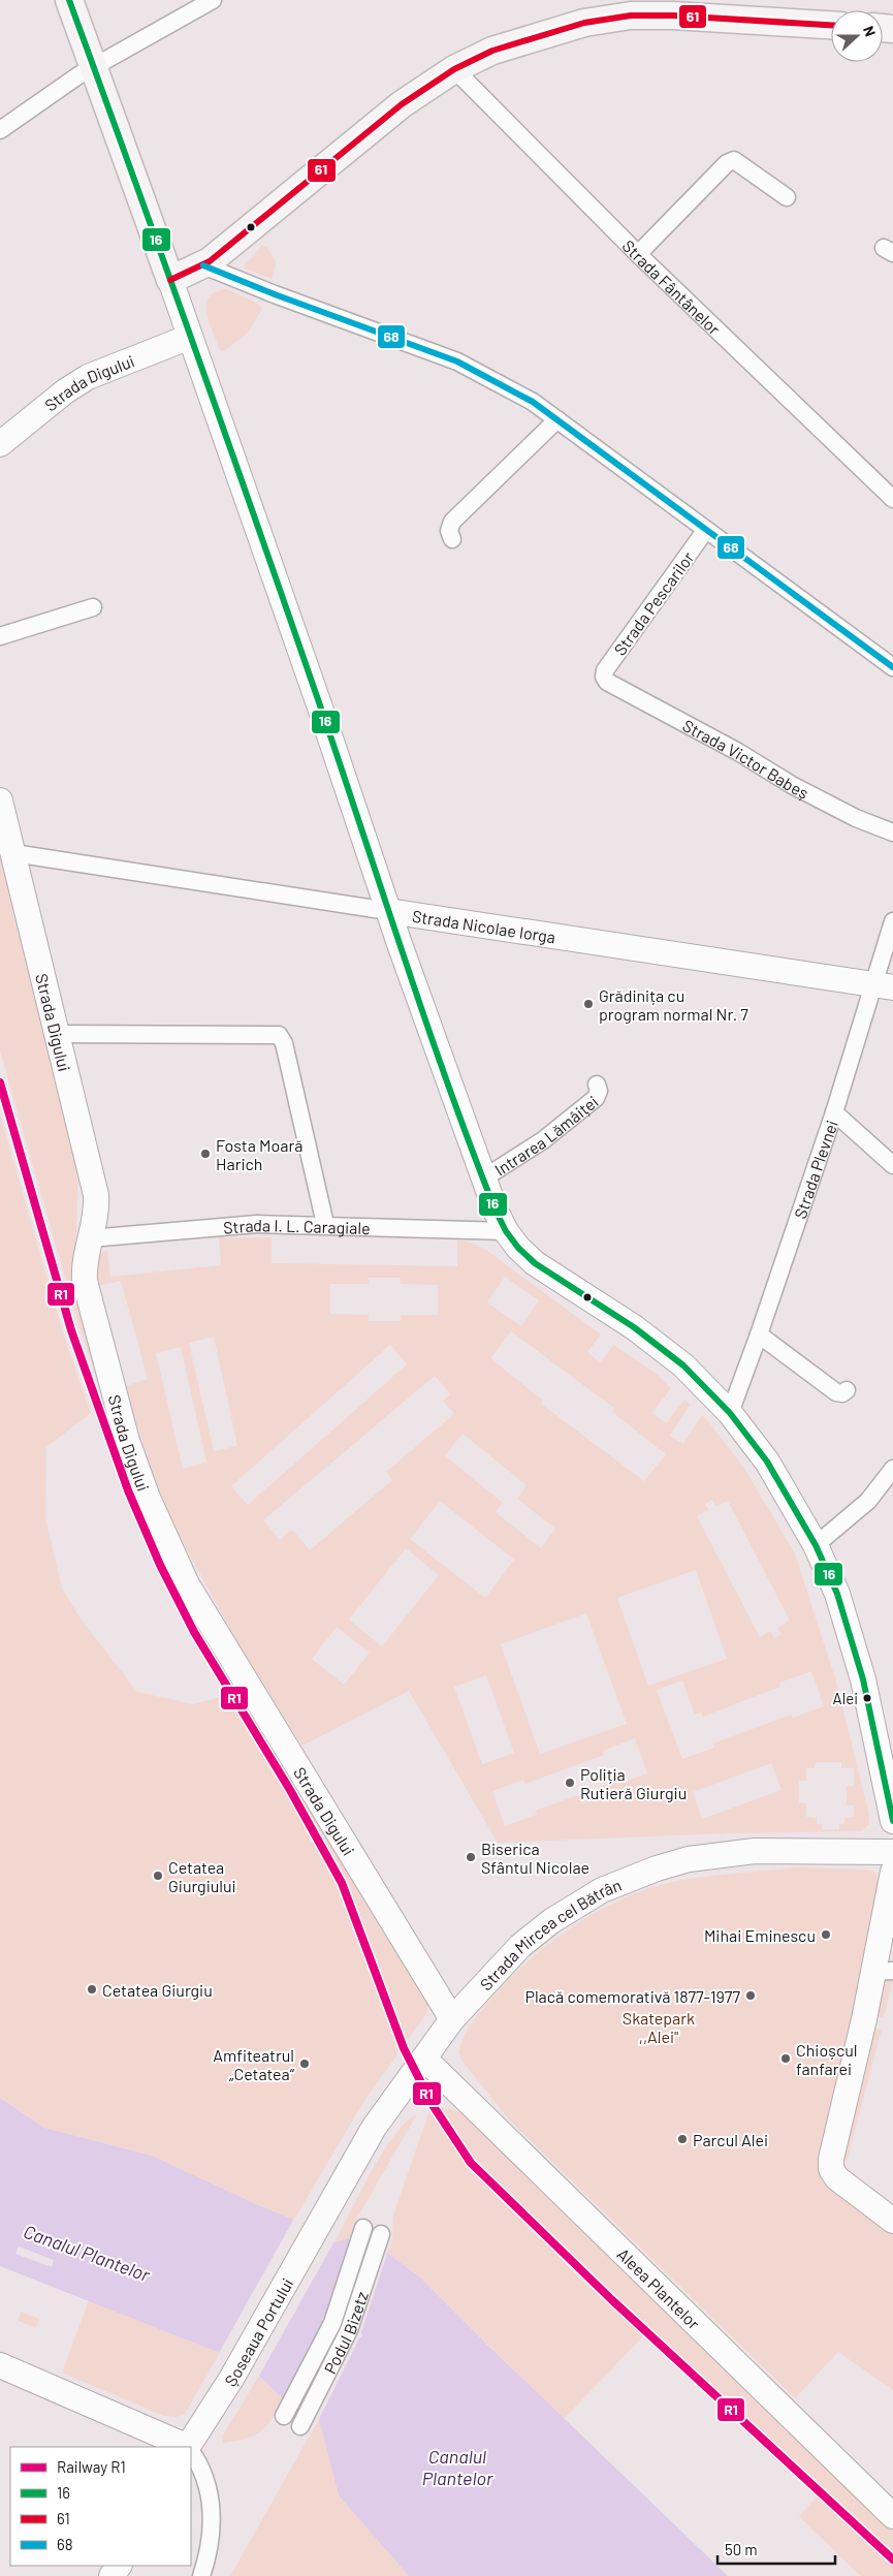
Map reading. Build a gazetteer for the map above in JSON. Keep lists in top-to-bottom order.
{
  "streets": {
    "main road": [
      "Strada Digului",
      "Strada Nicolae Iorga",
      "Strada Mircea cel Bătrân",
      "Aleea Plantelor",
      "Șoseaua Portului"
    ],
    "street": [
      "Strada Fântânelor",
      "Strada Pescarilor",
      "Strada Victor Babeș",
      "Intrarea Lămâiței",
      "Strada Plevnei",
      "Strada I. L. Caragiale",
      "Podul Bizetz"
    ]
  },
  "crossings": [
    ["Strada Digului", "Strada Nicolae Iorga"],
    ["Strada Digului", "Strada I. L. Caragiale"],
    ["Strada Digului", "Strada Mircea cel Bătrân"],
    ["Strada Pescarilor", "Strada Victor Babeș"],
    ["Strada Nicolae Iorga", "Strada Plevnei"],
    ["Strada Mircea cel Bătrân", "Aleea Plantelor"],
    ["Strada Mircea cel Bătrân", "Șoseaua Portului"]
  ],
  "water": ["Canalul Plantelor"],
  "parks": ["Skatepark ,,Alei\""],
  "places": [
    "Grădinița cu program normal Nr. 7",
    "Fosta Moară Harich",
    "Alei",
    "Poliția Rutieră Giurgiu",
    "Biserica Sfântul Nicolae",
    "Cetatea Giurgiului",
    "Mihai Eminescu",
    "Cetatea Giurgiu",
    "Placă comemorativă 1877-1977",
    "Chioșcul fanfarei",
    "Amfiteatrul „Cetatea“",
    "Parcul Alei"
  ],
  "lines": [
    "transit line 16",
    "transit line 61",
    "transit line 68",
    "rail line R1"
  ],
  "legend": [
    "Railway R1",
    "16",
    "61",
    "68"
  ],
  "scale_bar": "50 m",
  "north": "right"
}
